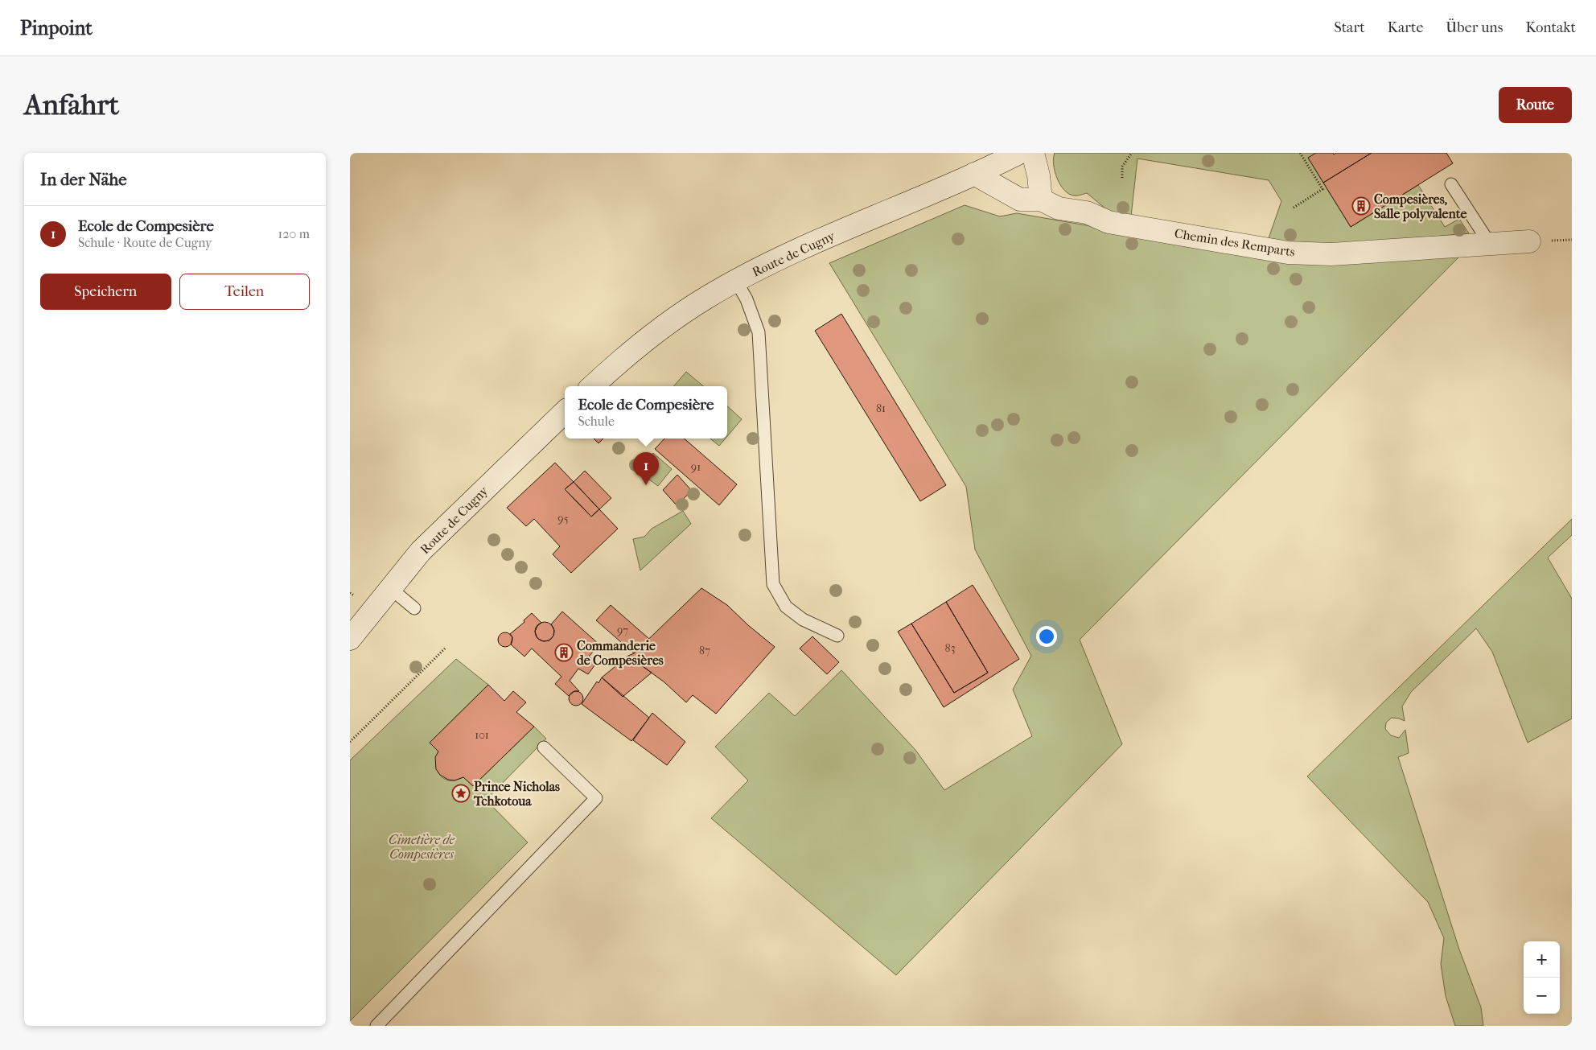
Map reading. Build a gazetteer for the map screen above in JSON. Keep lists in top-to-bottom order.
{
  "streets": {
    "street": ["Chemin des Remparts", "Route de Cugny"]
  },
  "crossings": [
    ["Chemin des Remparts", "Route de Cugny"]
  ],
  "parks": ["Cimetière de Compesières"],
  "places": {
    "building": ["Compesières, Salle polyvalente", "Commanderie de Compesières"],
    "place": ["Prince Nicholas Tchkotoua"]
  },
  "house_numbers": [
    "81",
    "91",
    "95",
    "97",
    "83",
    "87",
    "101"
  ],
  "page": {
    "header": "Pinpoint",
    "nav": [
      "Start",
      "Karte",
      "Über uns",
      "Kontakt"
    ],
    "buttons": [
      "Route",
      ["Speichern", "Teilen"]
    ],
    "title": "Anfahrt",
    "heading": "In der Nähe",
    "list": [
      {
        "mark": "1",
        "name": "Ecole de Compesière",
        "note": "Schule · Route de Cugny",
        "value": "120 m"
      }
    ],
    "popup": ["Ecole de Compesière", "Schule"],
    "pins": "1",
    "map_buttons": ["+", "−"]
  }
}
